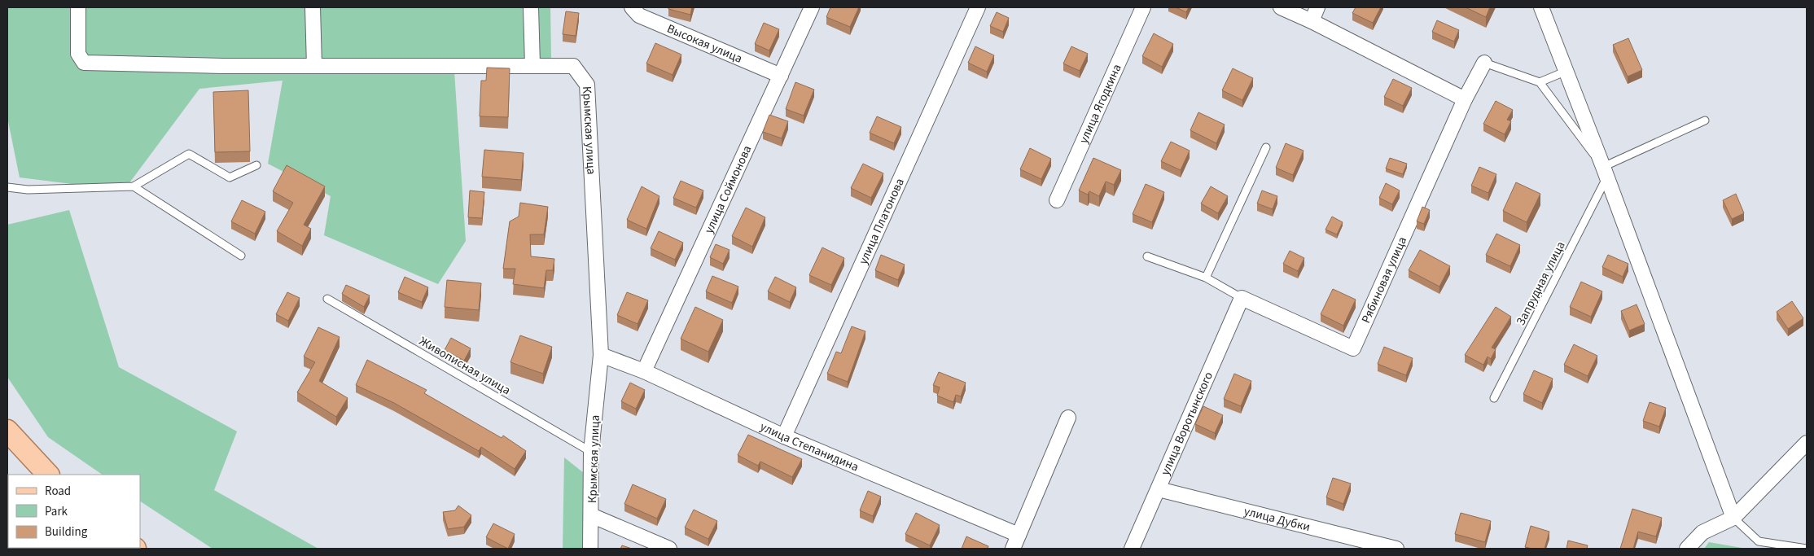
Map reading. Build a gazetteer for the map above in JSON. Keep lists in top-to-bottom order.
{
  "streets": {
    "street": [
      "Высокая улица",
      "улица Ягодкина",
      "Крымская улица",
      "улица Соймонова",
      "улица Платонова",
      "Рябиновая улица",
      "улица Воротынского",
      "улица Степанидина",
      "улица Дубки"
    ],
    "lane": ["Запрудная улица", "Живописная улица"]
  },
  "crossings": [
    ["Высокая улица", "улица Соймонова"],
    ["Крымская улица", "Живописная улица"],
    ["Крымская улица", "улица Степанидина"],
    ["улица Соймонова", "улица Степанидина"],
    ["улица Платонова", "улица Степанидина"],
    ["Рябиновая улица", "улица Воротынского"],
    ["улица Воротынского", "улица Дубки"]
  ],
  "legend": ["Road", "Park", "Building"]
}
